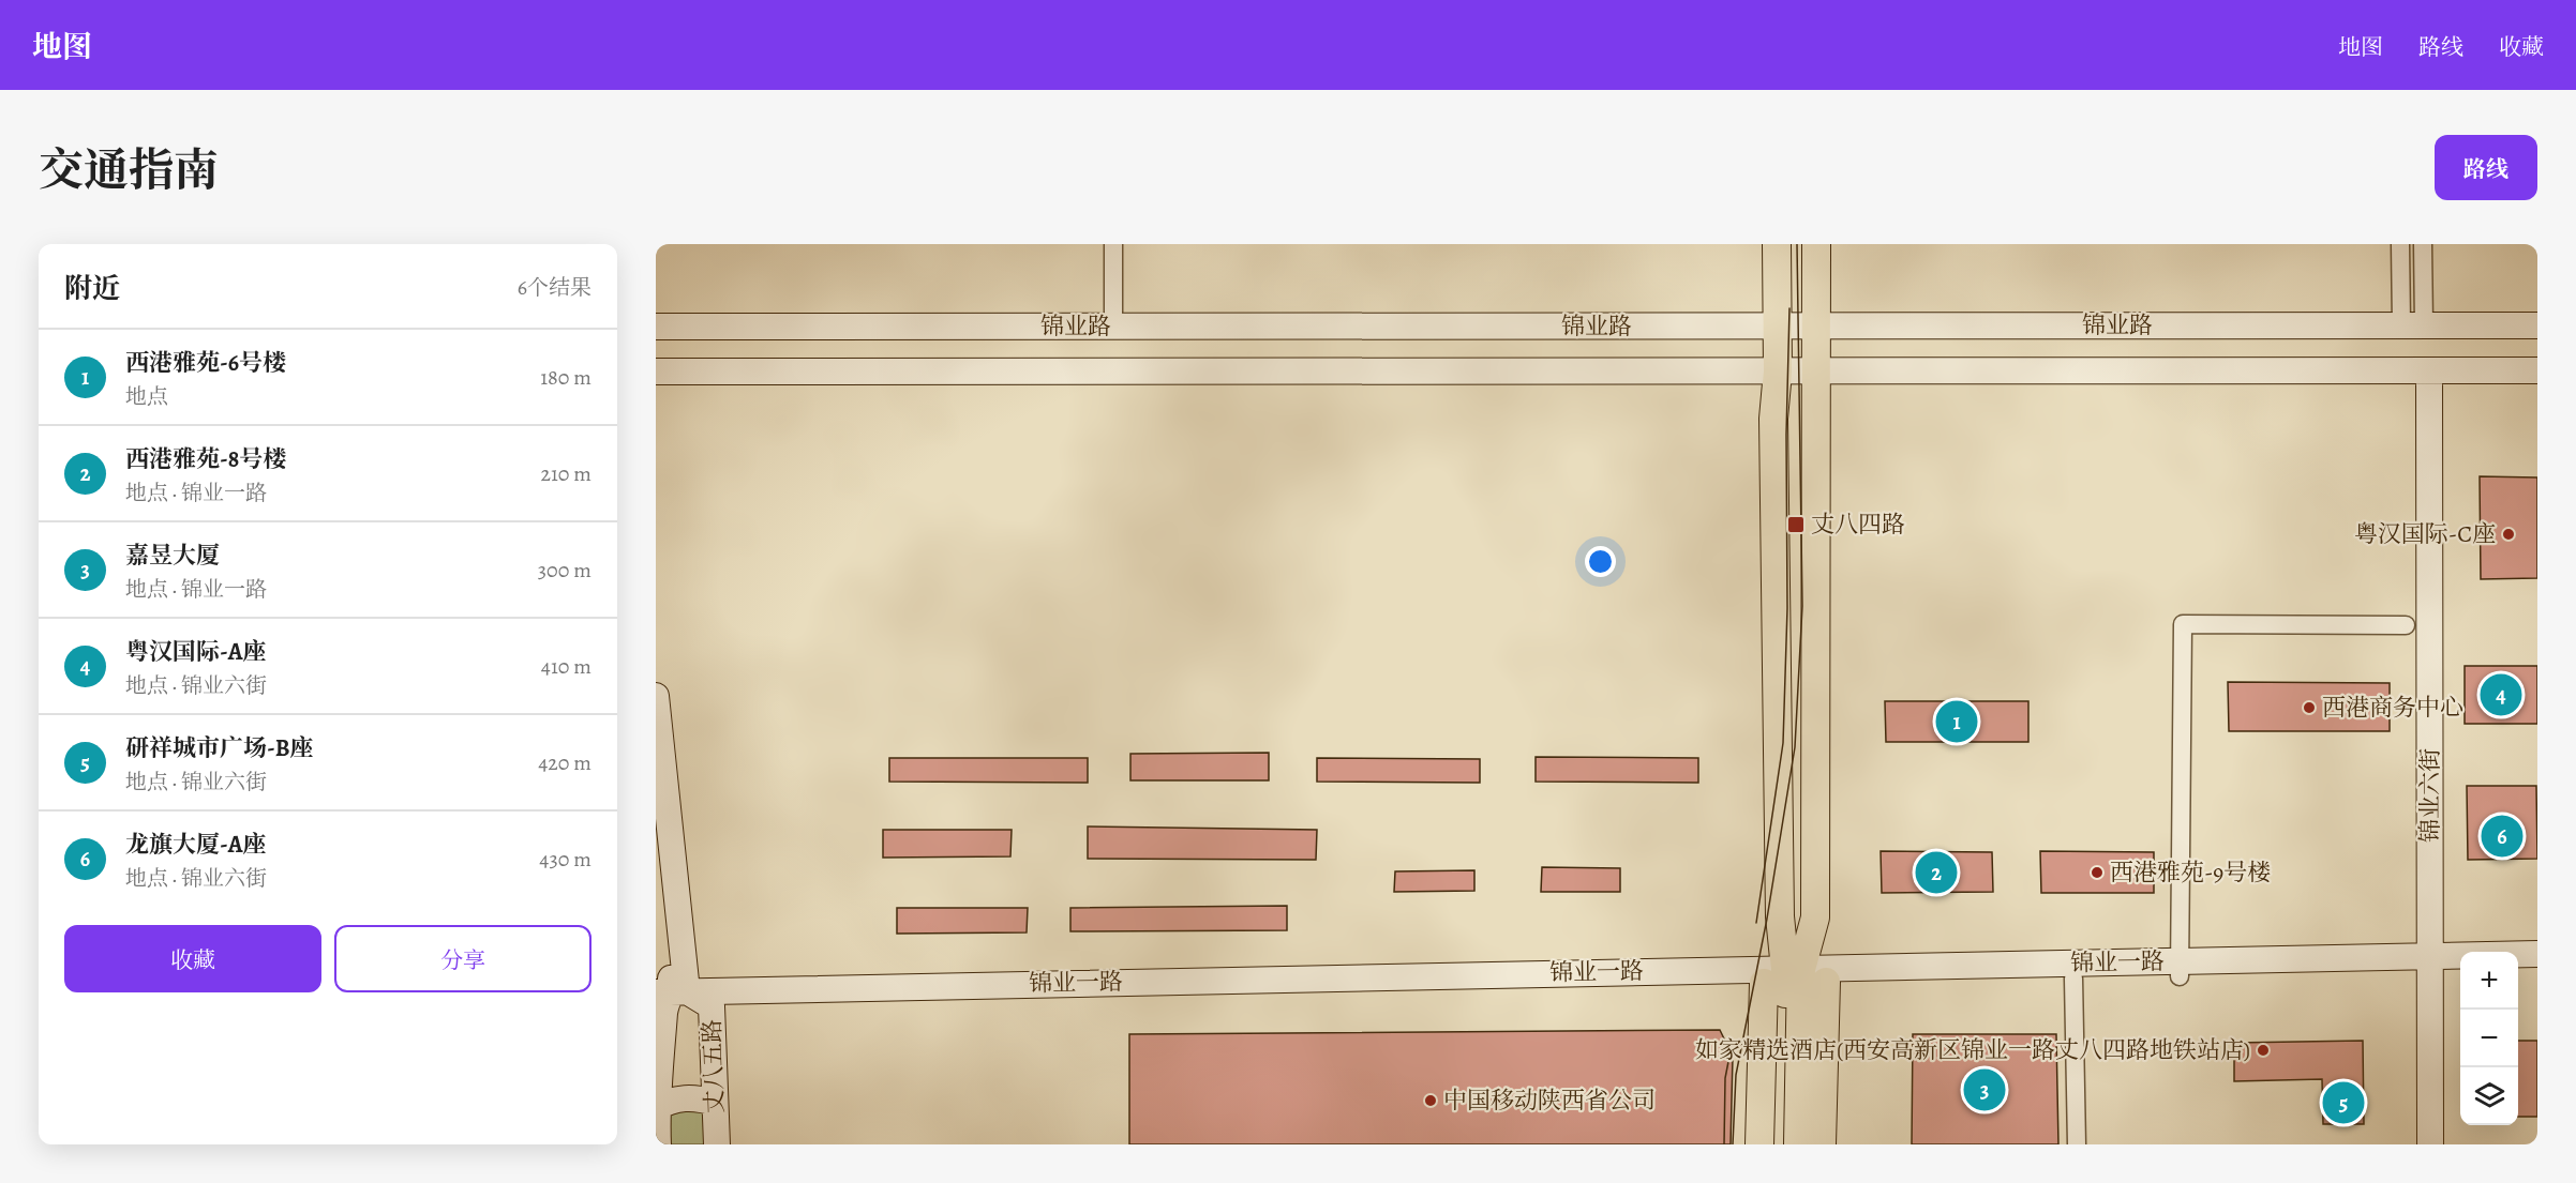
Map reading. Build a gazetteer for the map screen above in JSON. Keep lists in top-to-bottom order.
{
  "streets": {
    "street": [
      "锦业路",
      "锦业六街",
      "锦业一路",
      "丈八五路"
    ]
  },
  "crossings": [
    ["锦业路", "锦业六街"],
    ["锦业六街", "锦业一路"],
    ["锦业一路", "丈八五路"]
  ],
  "places": {
    "transit": ["丈八四路"],
    "other": [
      "粤汉国际-C座",
      "西港商务中心",
      "西港雅苑-9号楼",
      "如家精选酒店(西安高新区锦业一路丈八四路地铁站店)",
      "中国移动陕西省公司"
    ]
  },
  "page": {
    "header": "地图",
    "nav": ["地图", "路线", "收藏"],
    "title": "交通指南",
    "buttons": [
      "路线",
      ["收藏", "分享"]
    ],
    "heading": ["附近", "6个结果"],
    "list": [
      {
        "mark": "1",
        "name": "西港雅苑-6号楼",
        "note": "地点",
        "value": "180 m"
      },
      {
        "mark": "2",
        "name": "西港雅苑-8号楼",
        "note": "地点 · 锦业一路",
        "value": "210 m"
      },
      {
        "mark": "3",
        "name": "嘉昱大厦",
        "note": "地点 · 锦业一路",
        "value": "300 m"
      },
      {
        "mark": "4",
        "name": "粤汉国际-A座",
        "note": "地点 · 锦业六街",
        "value": "410 m"
      },
      {
        "mark": "5",
        "name": "研祥城市广场-B座",
        "note": "地点 · 锦业六街",
        "value": "420 m"
      },
      {
        "mark": "6",
        "name": "龙旗大厦-A座",
        "note": "地点 · 锦业六街",
        "value": "430 m"
      }
    ],
    "pins": [
      "4",
      "1",
      "6",
      "2",
      "3",
      "5"
    ],
    "map_buttons": ["+", "−"]
  }
}
